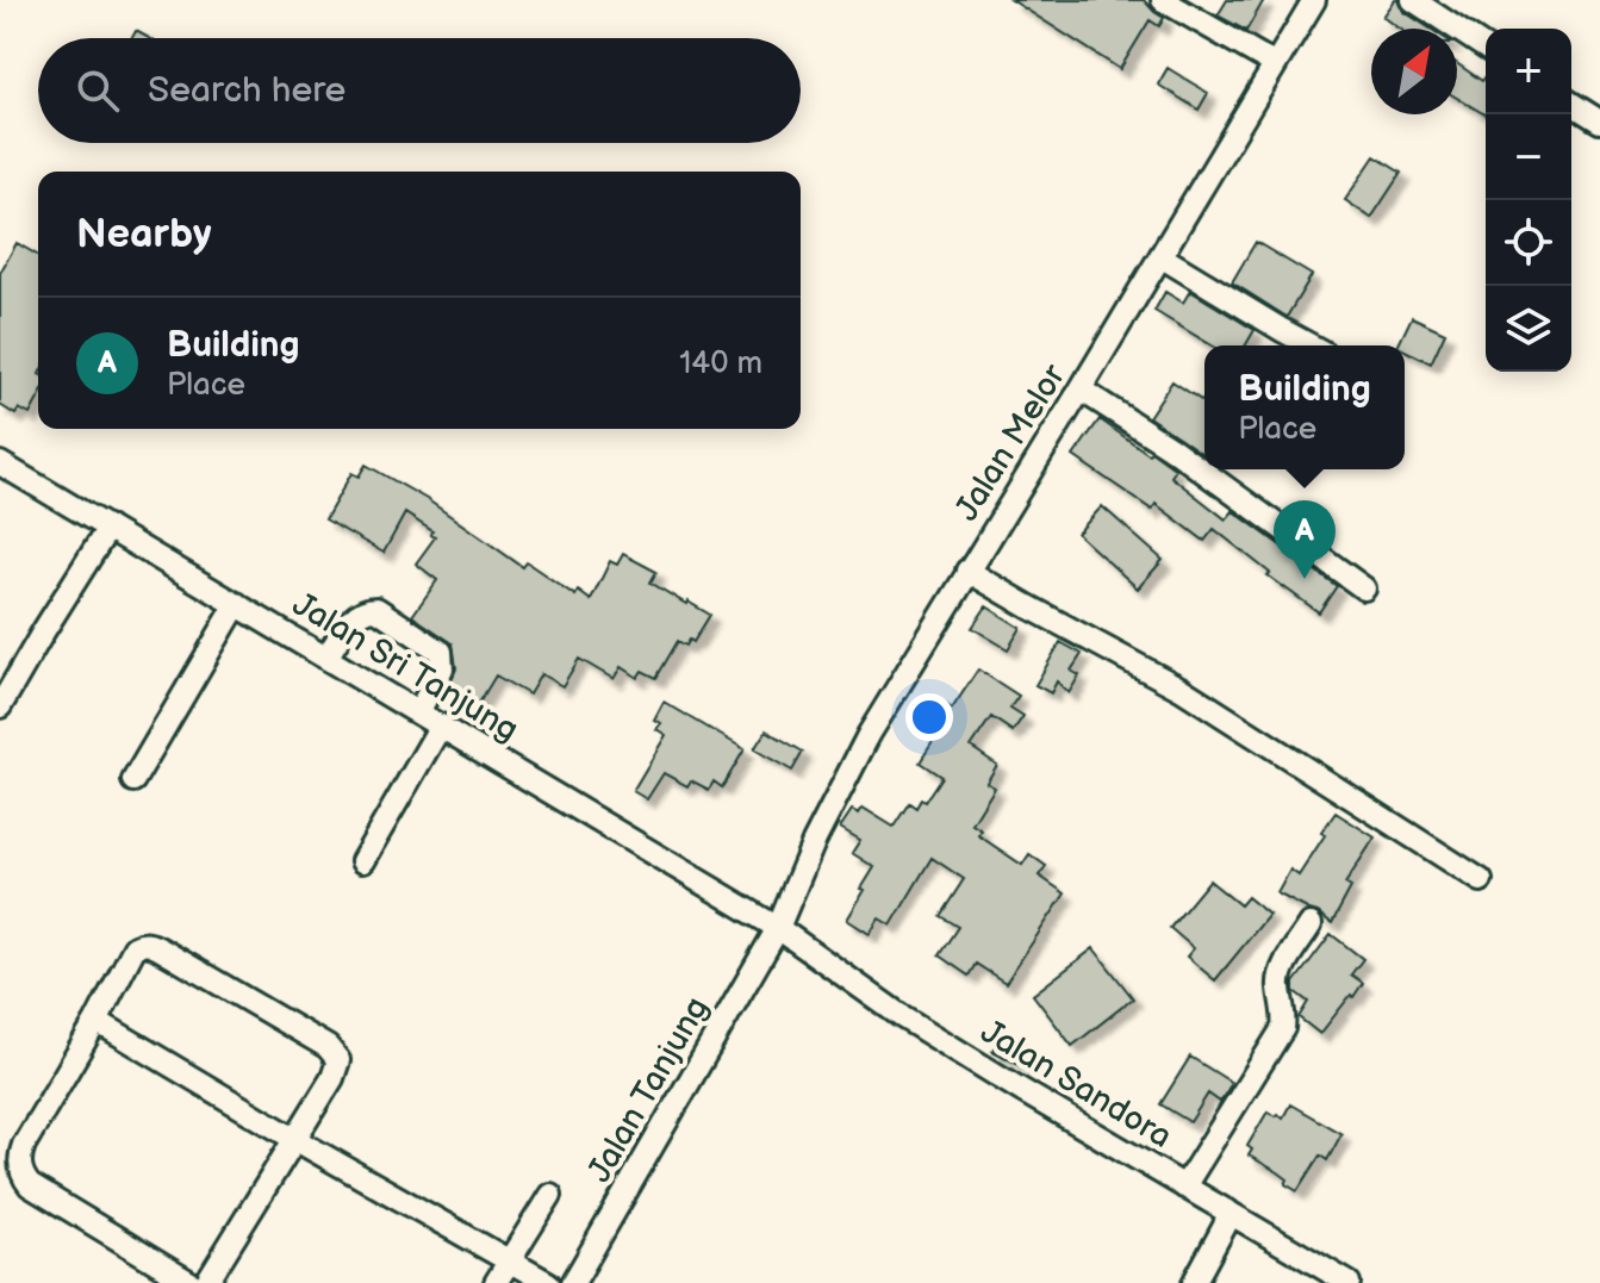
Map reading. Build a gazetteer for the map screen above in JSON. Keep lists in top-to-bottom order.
{
  "streets": {
    "street": [
      "Jalan Melor",
      "Jalan Sri Tanjung",
      "Jalan Sandora",
      "Jalan Tanjung"
    ]
  },
  "crossings": [
    ["Jalan Melor", "Jalan Sri Tanjung"],
    ["Jalan Melor", "Jalan Sandora"],
    ["Jalan Melor", "Jalan Tanjung"],
    ["Jalan Sri Tanjung", "Jalan Sandora"],
    ["Jalan Sri Tanjung", "Jalan Tanjung"],
    ["Jalan Sandora", "Jalan Tanjung"]
  ],
  "north": "top right",
  "page": {
    "map_buttons": ["+", "−"],
    "search": "Search here",
    "heading": "Nearby",
    "list": [
      {
        "mark": "A",
        "name": "Building",
        "note": "Place",
        "value": "140 m"
      }
    ],
    "popup": ["Building", "Place"],
    "pins": "A"
  }
}
